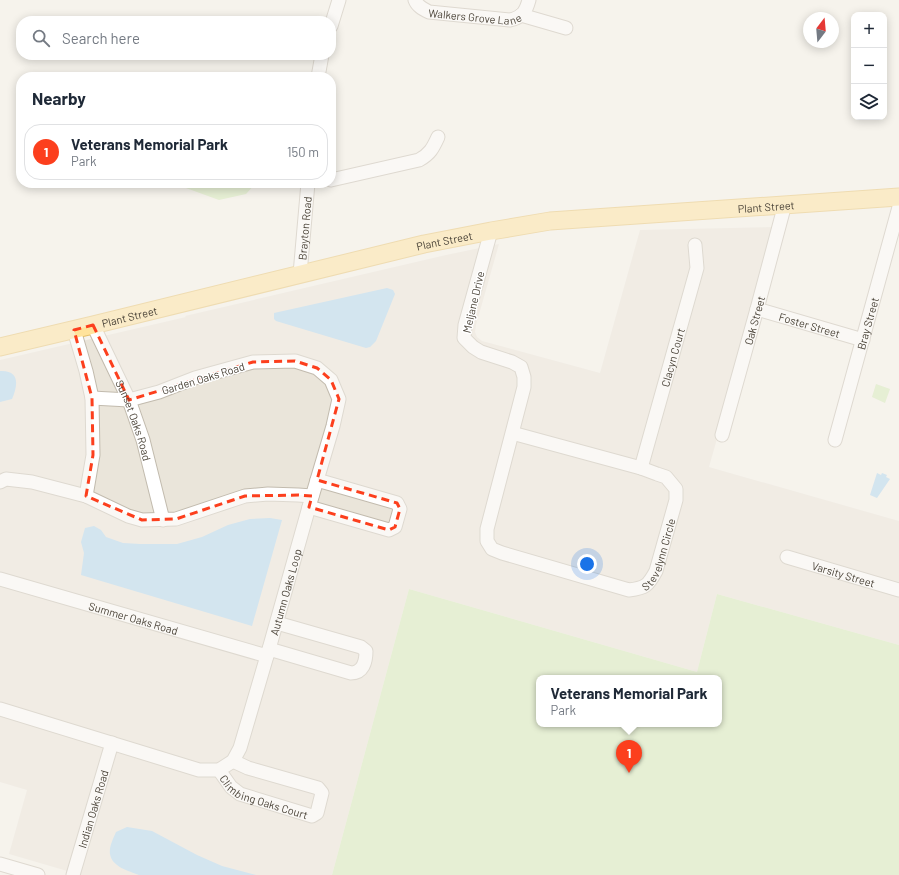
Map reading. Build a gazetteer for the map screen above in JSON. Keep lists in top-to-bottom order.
{
  "streets": {
    "main road": ["Plant Street"],
    "street": [
      "Walkers Grove Lane",
      "Brayton Road",
      "Meljane Drive",
      "Oak Street",
      "Bray Street",
      "Foster Street",
      "Clacyn Court",
      "Garden Oaks Road",
      "Sunset Oaks Road",
      "Stevelynn Circle",
      "Varsity Street",
      "Autumn Oaks Loop",
      "Summer Oaks Road",
      "Climbing Oaks Court",
      "Indian Oaks Road"
    ]
  },
  "crossings": [
    ["Plant Street", "Brayton Road"],
    ["Plant Street", "Meljane Drive"],
    ["Plant Street", "Oak Street"],
    ["Plant Street", "Sunset Oaks Road"],
    ["Meljane Drive", "Stevelynn Circle"],
    ["Oak Street", "Foster Street"],
    ["Bray Street", "Foster Street"],
    ["Clacyn Court", "Stevelynn Circle"],
    ["Garden Oaks Road", "Sunset Oaks Road"],
    ["Garden Oaks Road", "Autumn Oaks Loop"],
    ["Autumn Oaks Loop", "Summer Oaks Road"],
    ["Autumn Oaks Loop", "Climbing Oaks Court"]
  ],
  "north": "top",
  "page": {
    "map_buttons": ["+", "−"],
    "search": "Search here",
    "heading": "Nearby",
    "list": [
      {
        "mark": "1",
        "name": "Veterans Memorial Park",
        "note": "Park",
        "value": "150 m"
      }
    ],
    "popup": ["Veterans Memorial Park", "Park"],
    "pins": "1"
  }
}
